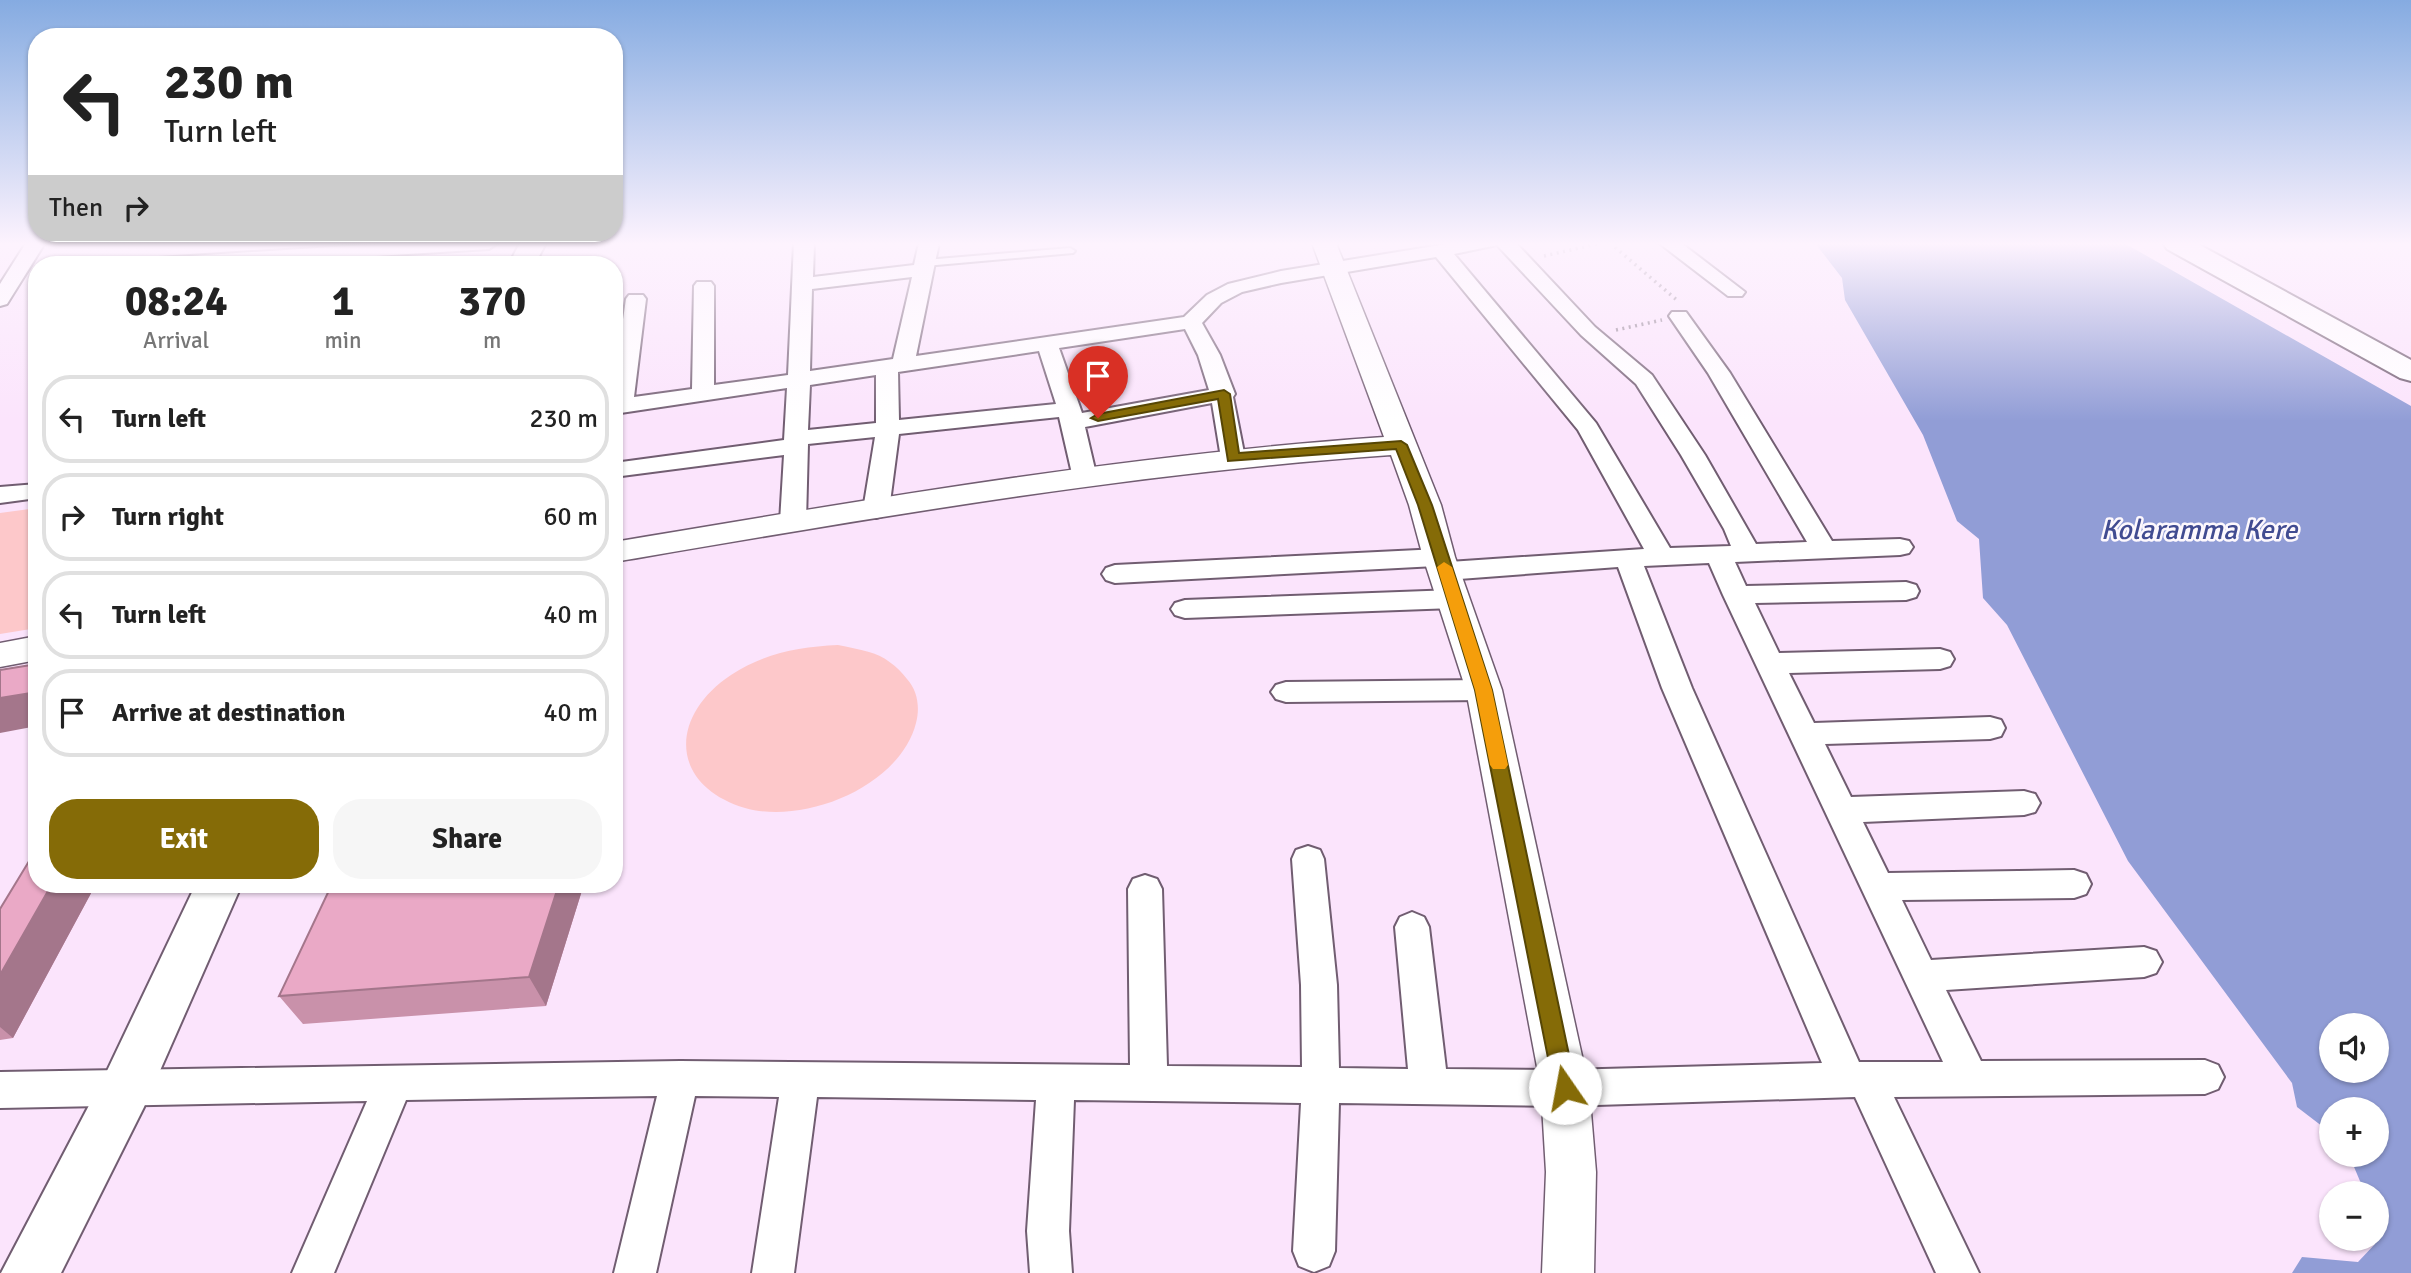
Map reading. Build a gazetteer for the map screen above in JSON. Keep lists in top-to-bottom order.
{
  "water": ["Kolaramma Kere"],
  "page": {
    "turn": ["230 m", "Turn left"],
    "then": "Then",
    "eta": [
      "08:24",
      "Arrival",
      "1",
      "min",
      "370",
      "m"
    ],
    "list": [
      {
        "name": "Turn left",
        "value": "230 m"
      },
      {
        "name": "Turn right",
        "value": "60 m"
      },
      {
        "name": "Turn left",
        "value": "40 m"
      },
      {
        "name": "Arrive at destination",
        "value": "40 m"
      }
    ],
    "buttons": ["Exit", "Share"],
    "map_buttons": ["+", "−"]
  }
}
